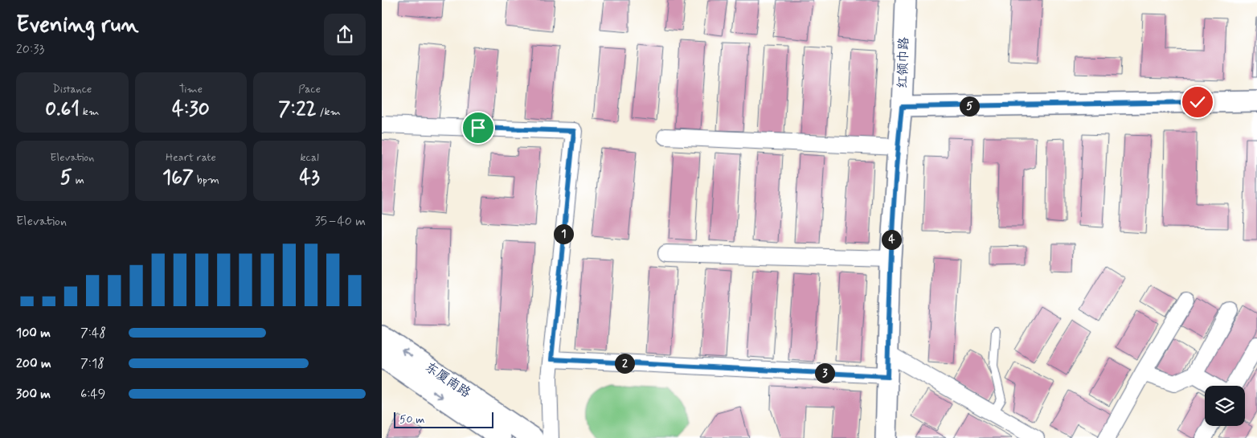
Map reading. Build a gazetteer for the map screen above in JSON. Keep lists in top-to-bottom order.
{
  "streets": {
    "street": ["红领巾路", "东厦南路"]
  },
  "scale_bar": "50 m",
  "page": {
    "heading": ["Evening run", "20:33"],
    "stats": [
      ["Distance", "0.61 km"],
      ["Time", "4:30"],
      ["Pace", "7:22 /km"],
      ["Elevation", "5 m"],
      ["Heart rate", "167 bpm"],
      ["kcal", "43"]
    ],
    "pins": [
      "5",
      "1",
      "4",
      "2",
      "3"
    ],
    "chart": ["Elevation", "35–40 m"],
    "list": [
      {
        "name": "100 m",
        "note": "7:48"
      },
      {
        "name": "200 m",
        "note": "7:18"
      },
      {
        "name": "300 m",
        "note": "6:49"
      }
    ],
    "scale": "50 m"
  }
}
